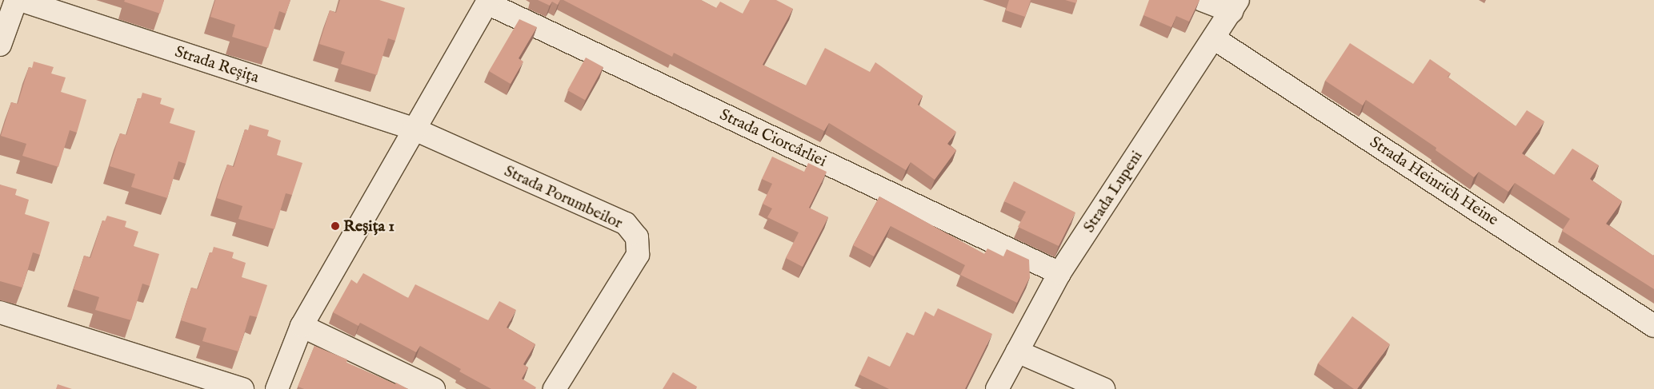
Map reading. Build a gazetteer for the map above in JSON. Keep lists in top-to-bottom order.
{
  "streets": {
    "street": [
      "Strada Reșița",
      "Strada Ciorcârliei",
      "Strada Heinrich Heine",
      "Strada Lupeni",
      "Strada Porumbeilor"
    ]
  },
  "crossings": [
    ["Strada Reșița", "Strada Porumbeilor"],
    ["Strada Ciorcârliei", "Strada Lupeni"],
    ["Strada Heinrich Heine", "Strada Lupeni"]
  ],
  "places": ["Reșița 1"]
}
